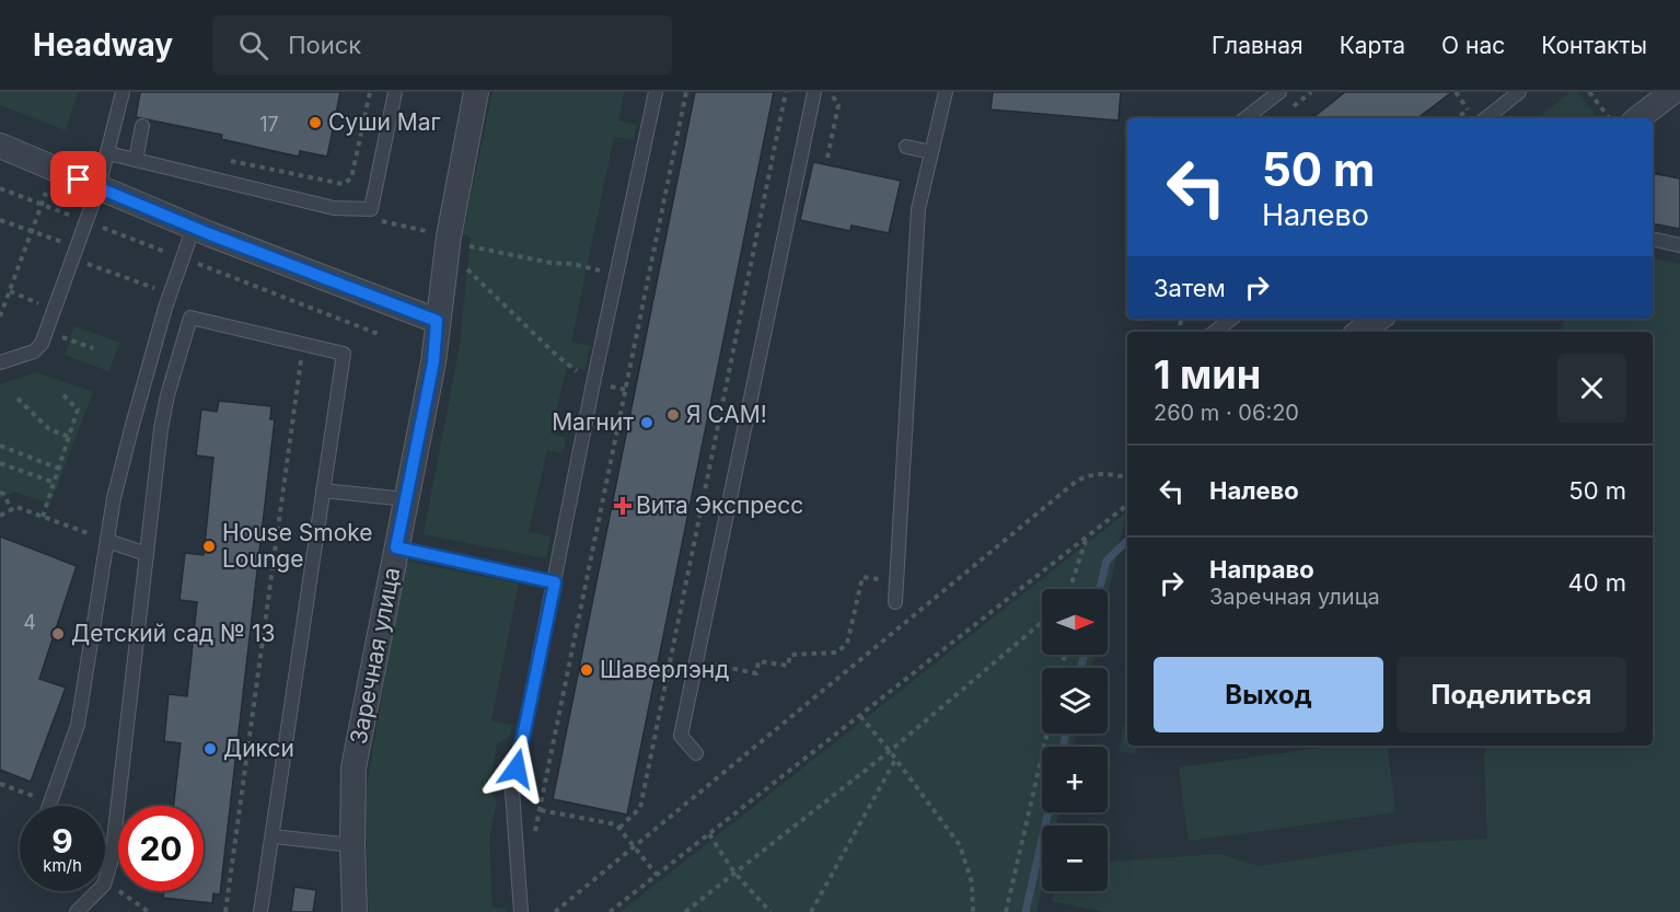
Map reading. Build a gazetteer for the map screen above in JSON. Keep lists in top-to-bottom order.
{
  "streets": {
    "street": ["Заречная улица"]
  },
  "places": {
    "other": [
      "Суши Маг",
      "Я САМ!",
      "Магнит",
      "House Smoke Lounge",
      "Детский сад № 13",
      "Шаверлэнд",
      "Дикси"
    ],
    "health": ["Вита Экспресс"]
  },
  "house_numbers": ["17", "4"],
  "north": "right",
  "page": {
    "header": "Headway",
    "search": "Поиск",
    "nav": [
      "Главная",
      "Карта",
      "О нас",
      "Контакты"
    ],
    "turn": ["50 m", "Налево"],
    "then": "Затем",
    "heading": ["1 мин", "260 m · 06:20"],
    "list": [
      {
        "name": "Налево",
        "value": "50 m"
      },
      {
        "name": "Направо",
        "note": "Заречная улица",
        "value": "40 m"
      }
    ],
    "map_buttons": ["+", "−"],
    "buttons": ["Выход", "Поделиться"],
    "speed": "9 km/h",
    "limit": "20"
  }
}
